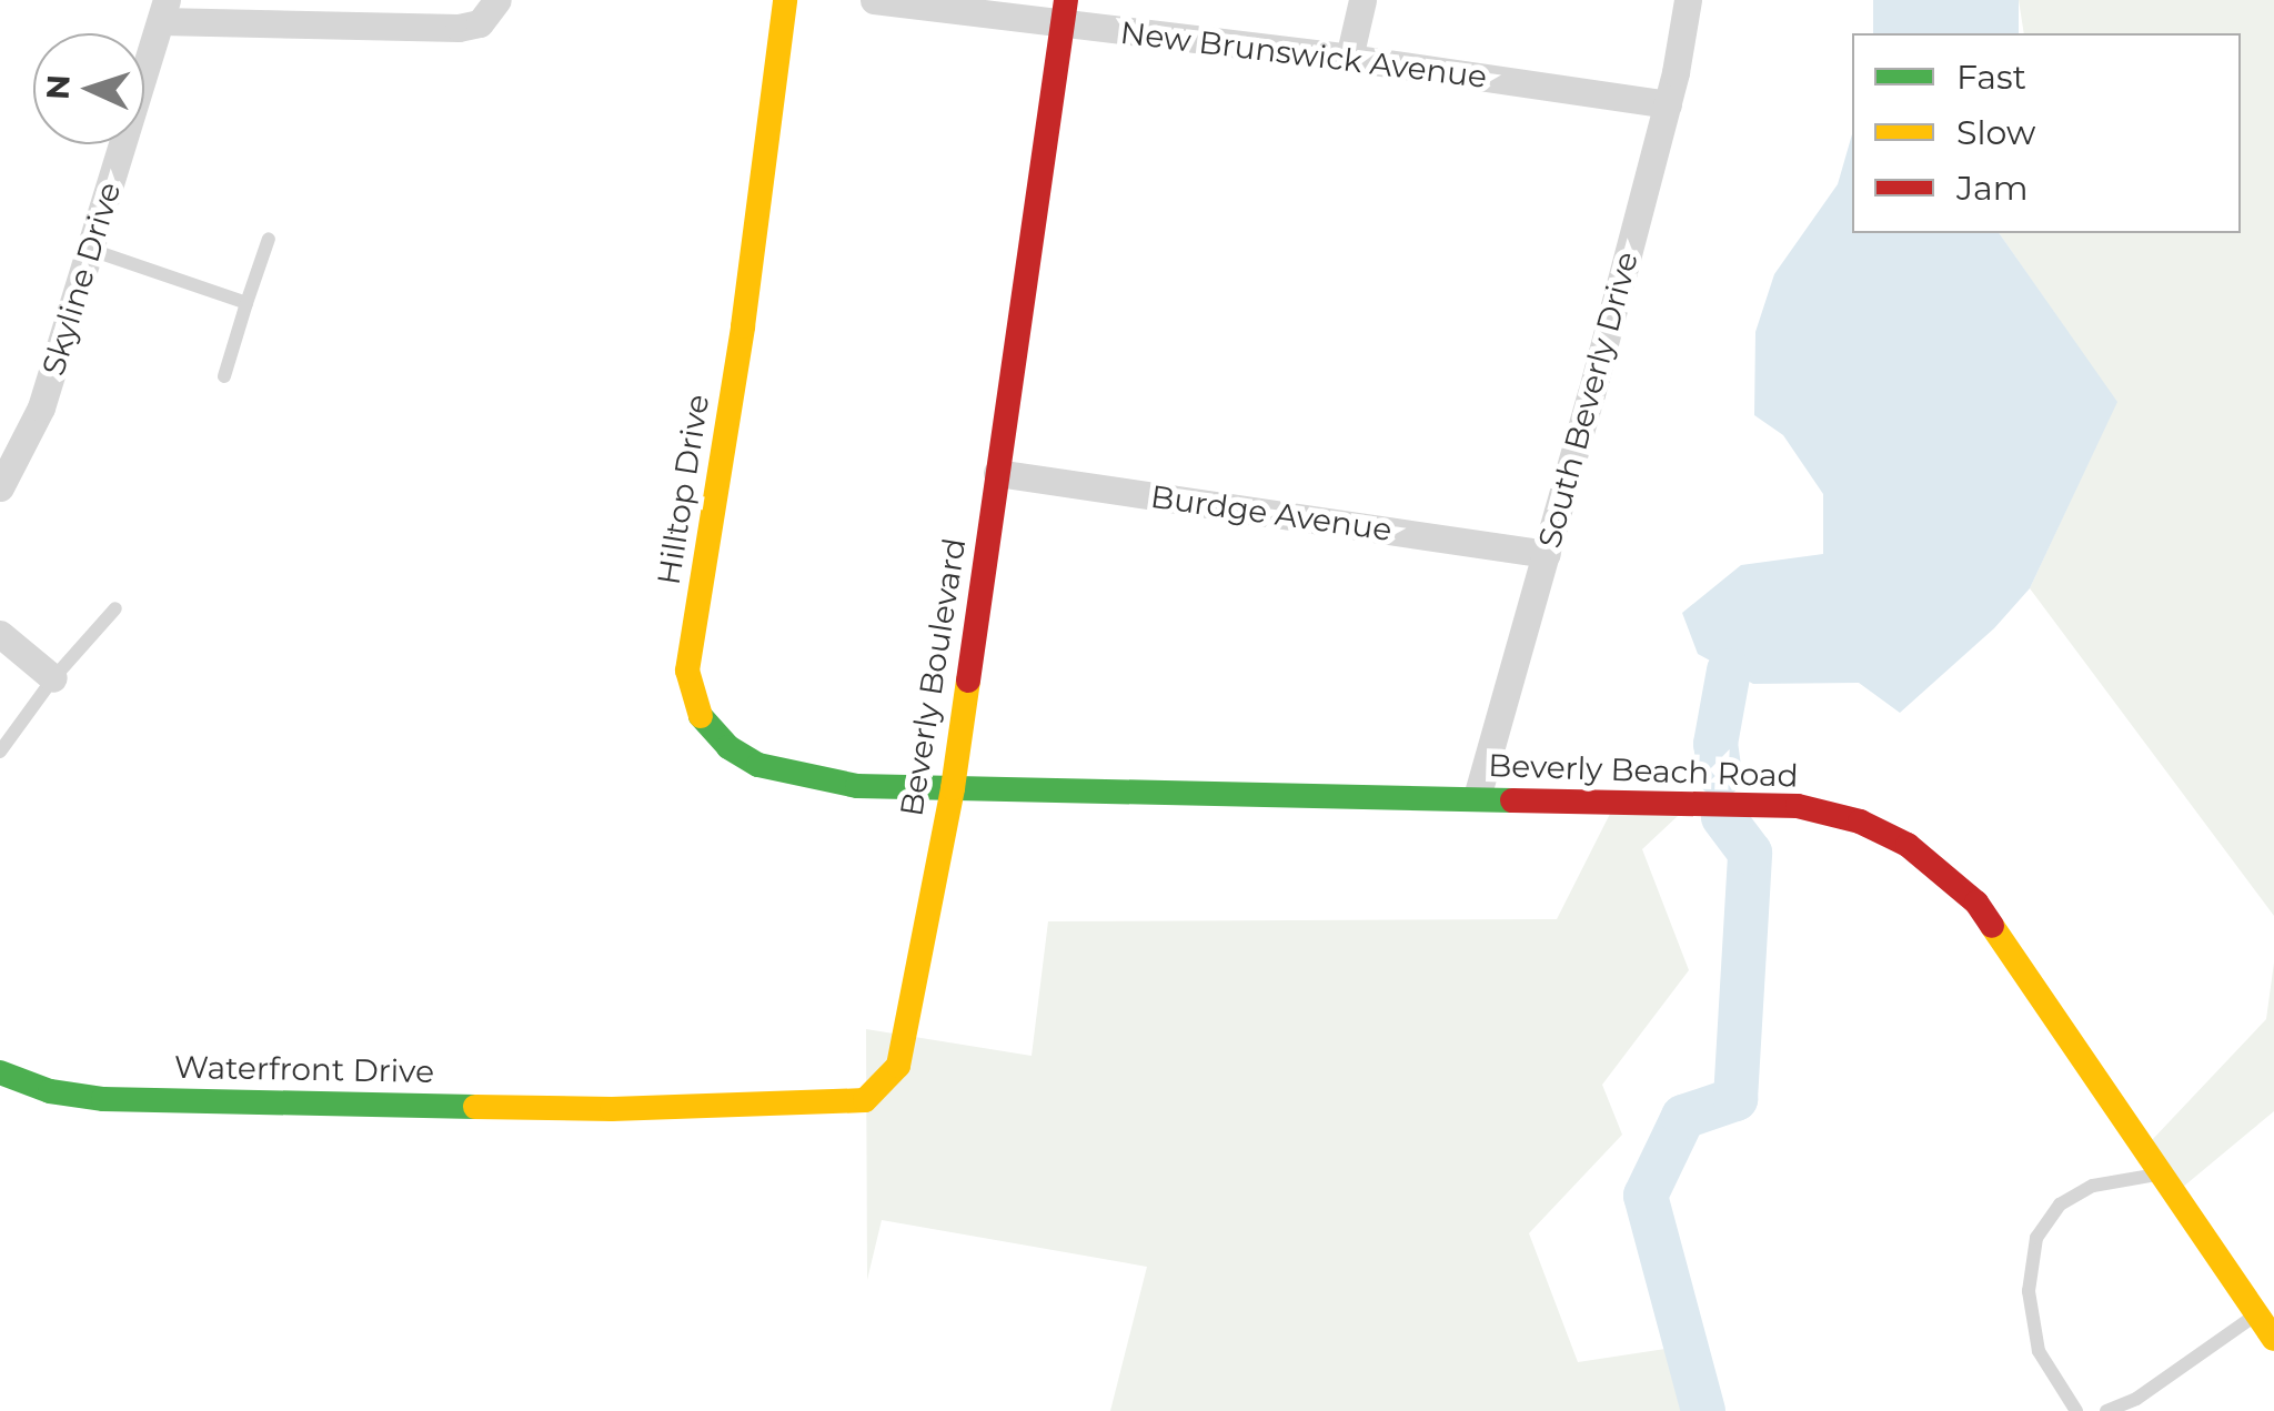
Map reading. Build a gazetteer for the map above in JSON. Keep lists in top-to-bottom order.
{
  "streets": {
    "street": [
      "New Brunswick Avenue",
      "Skyline Drive",
      "South Beverly Drive",
      "Hilltop Drive",
      "Burdge Avenue",
      "Beverly Boulevard",
      "Beverly Beach Road",
      "Waterfront Drive"
    ]
  },
  "crossings": [
    ["New Brunswick Avenue", "South Beverly Drive"],
    ["New Brunswick Avenue", "Beverly Boulevard"],
    ["South Beverly Drive", "Burdge Avenue"],
    ["South Beverly Drive", "Beverly Beach Road"],
    ["Hilltop Drive", "Beverly Boulevard"],
    ["Hilltop Drive", "Beverly Beach Road"],
    ["Burdge Avenue", "Beverly Boulevard"],
    ["Beverly Boulevard", "Beverly Beach Road"],
    ["Beverly Boulevard", "Waterfront Drive"]
  ],
  "legend": ["Fast", "Slow", "Jam"],
  "north": "left"
}
